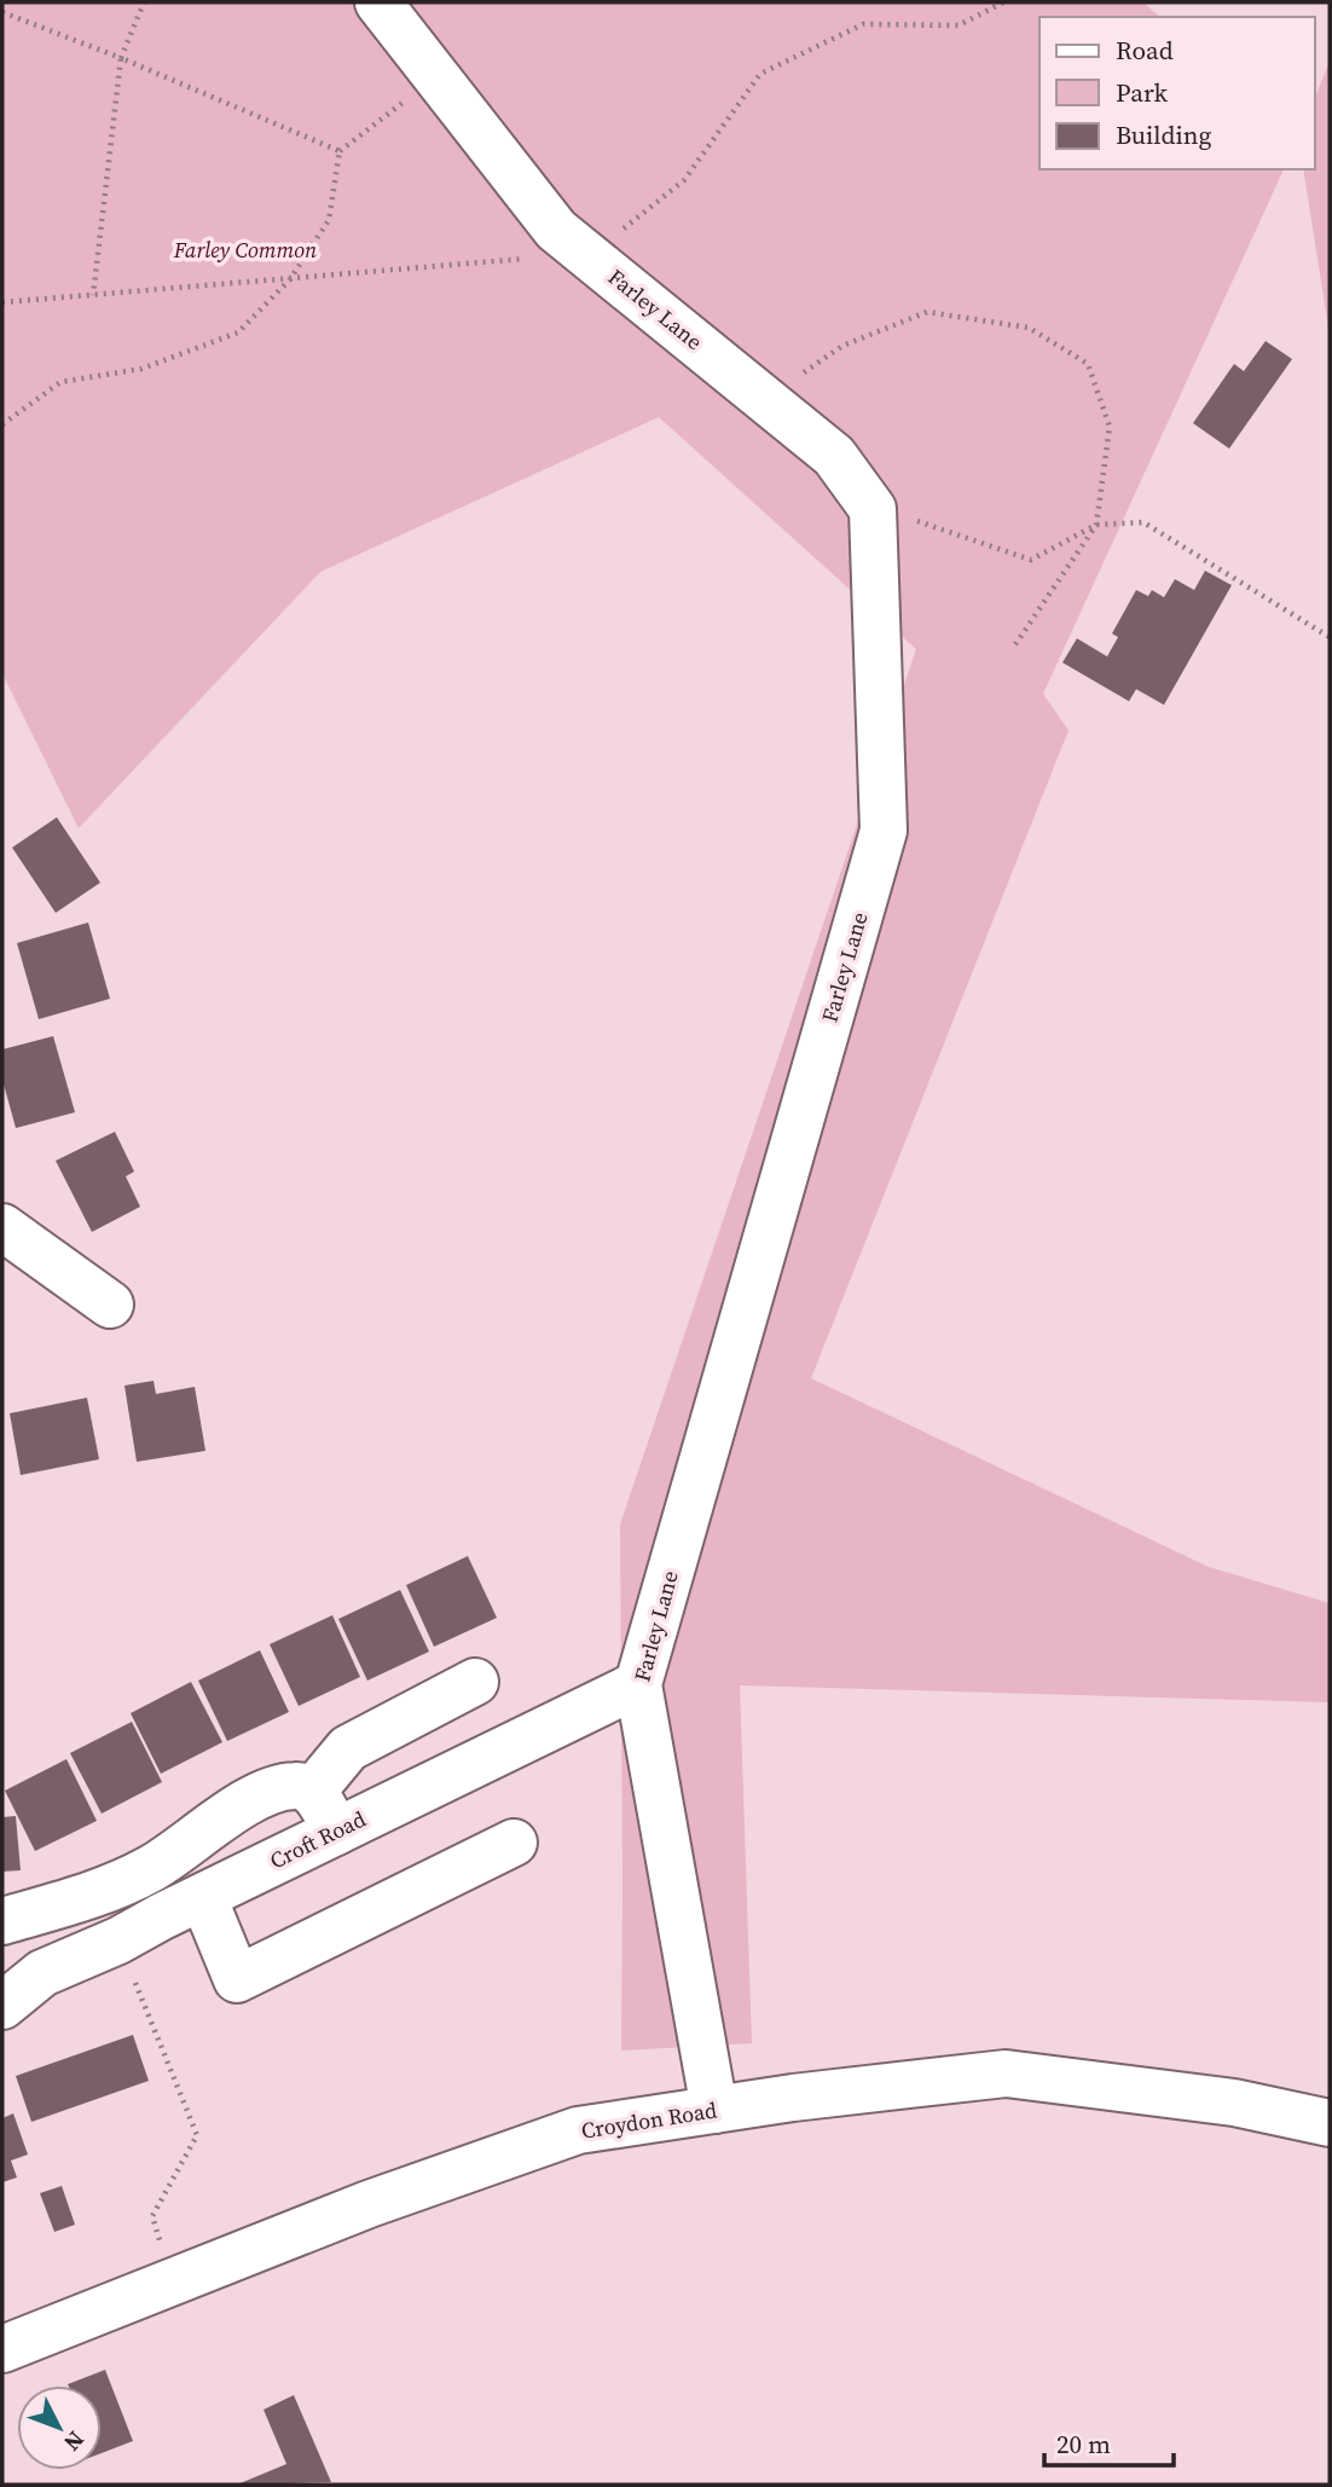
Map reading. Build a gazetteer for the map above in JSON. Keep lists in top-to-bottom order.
{
  "streets": {
    "street": ["Farley Lane", "Croft Road", "Croydon Road"]
  },
  "crossings": [
    ["Farley Lane", "Croft Road"],
    ["Farley Lane", "Croydon Road"]
  ],
  "parks": ["Farley Common"],
  "legend": ["Road", "Park", "Building"],
  "scale_bar": "20 m",
  "north": "bottom right"
}
